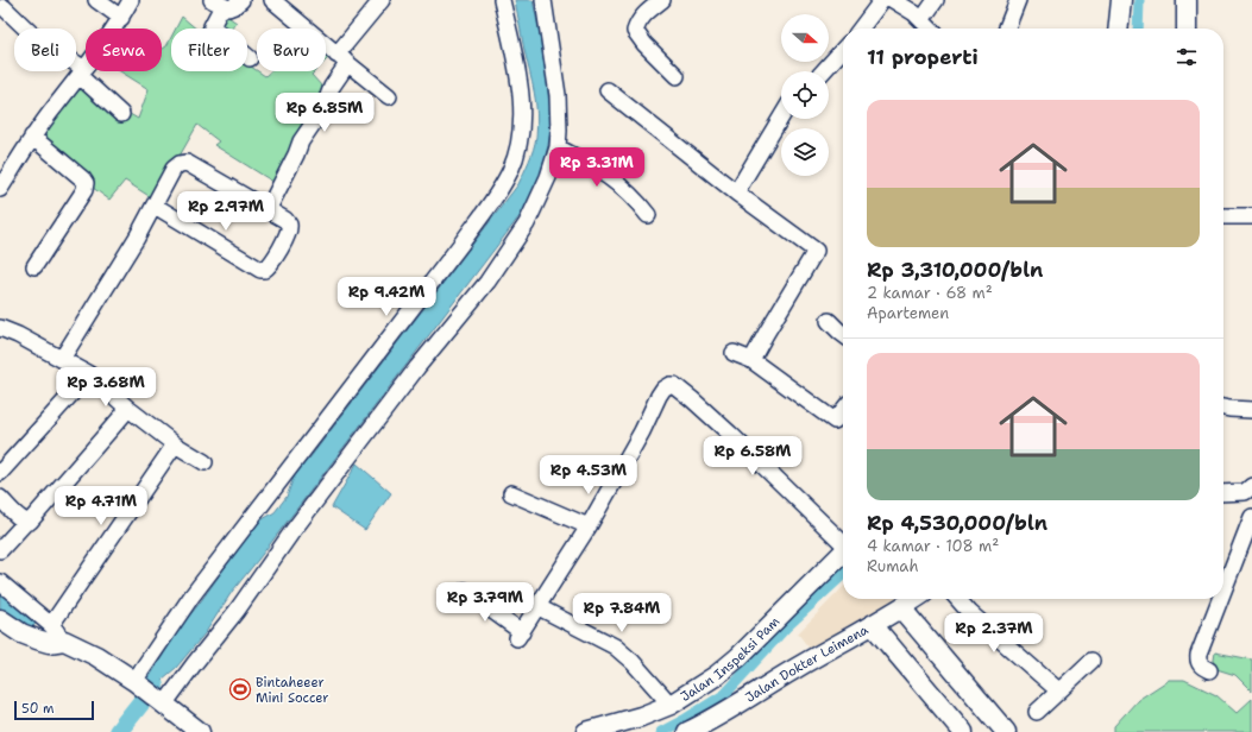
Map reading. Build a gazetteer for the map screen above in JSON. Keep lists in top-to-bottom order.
{
  "streets": {
    "main road": ["Jalan Inspeksi Pam", "Jalan Dokter Leimena"]
  },
  "places": {
    "sports": ["Bintaheeer Mini Soccer"]
  },
  "scale_bar": "50 m",
  "north": "right",
  "page": {
    "chip": [
      "Beli",
      "Sewa",
      "Filter",
      "Baru"
    ],
    "heading": "11 properti",
    "list": [
      {
        "name": "Rp 3,310,000/bln",
        "note": "2 kamar · 68 m² · Apartemen"
      },
      {
        "name": "Rp 4,530,000/bln",
        "note": "4 kamar · 108 m² · Rumah"
      }
    ],
    "price": [
      "Rp 6.85M",
      "Rp 3.31M",
      "Rp 2.97M",
      "Rp 9.42M",
      "Rp 3.68M",
      "Rp 6.58M",
      "Rp 4.53M",
      "Rp 4.71M",
      "Rp 3.79M",
      "Rp 7.84M",
      "Rp 2.37M"
    ],
    "scale": "50 m"
  }
}
